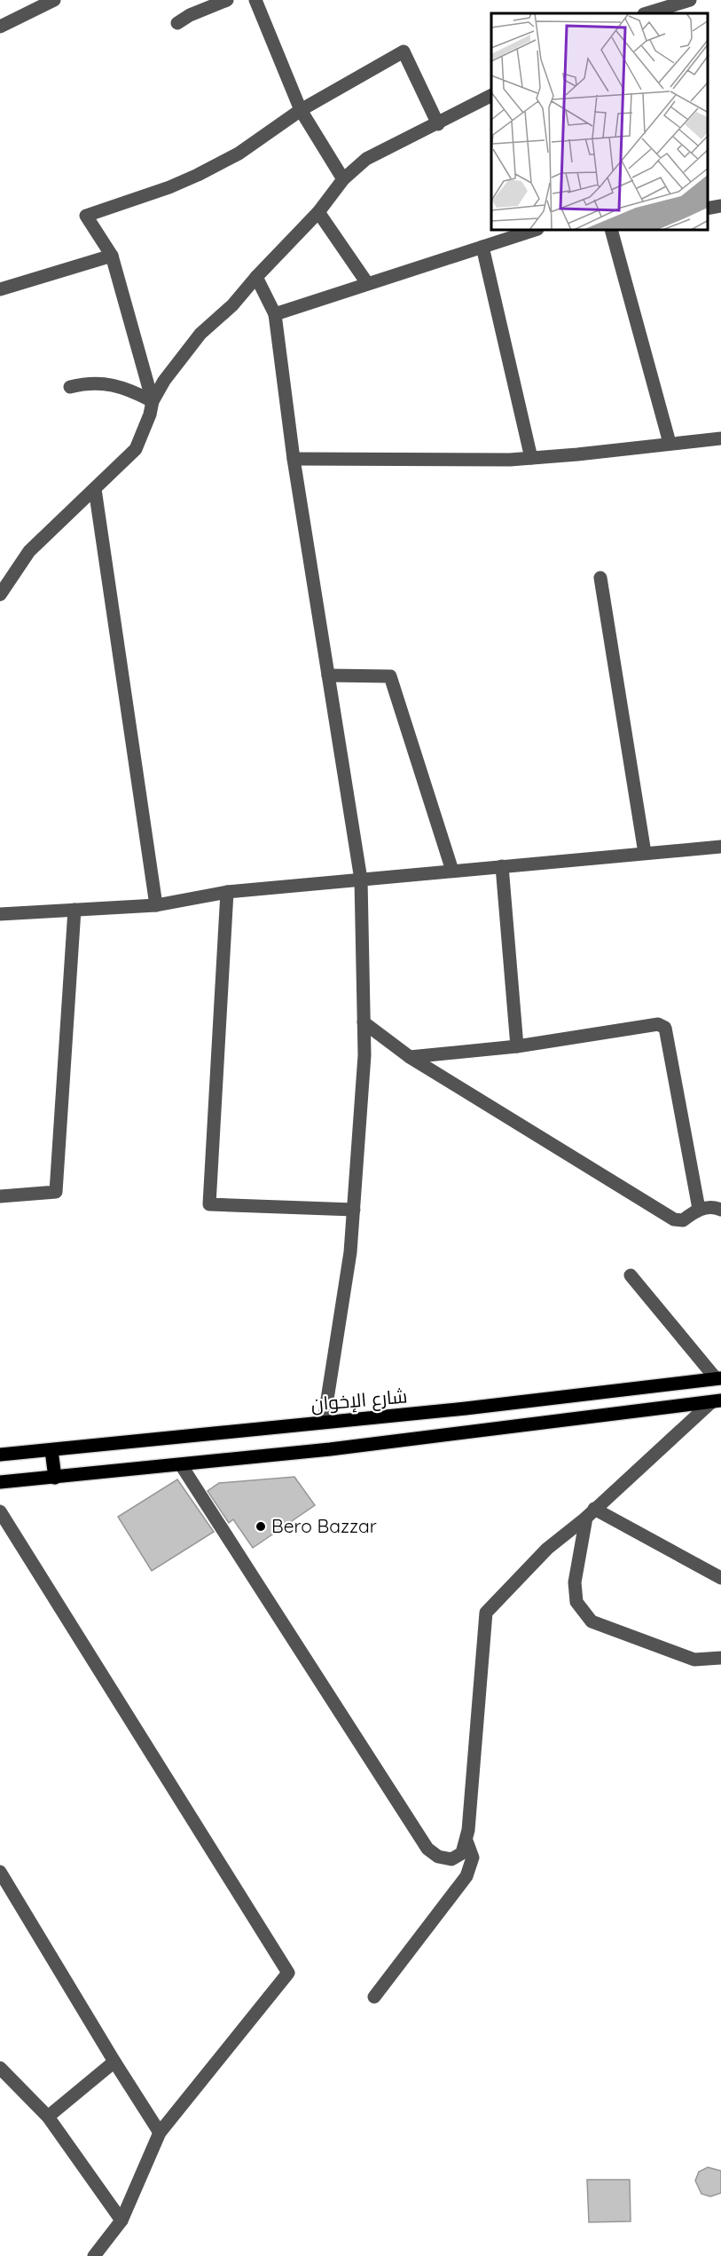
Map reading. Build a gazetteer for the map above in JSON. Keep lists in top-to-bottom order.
{
  "streets": {
    "main road": ["شارع الإخوان"]
  },
  "places": ["Bero Bazzar"]
}
